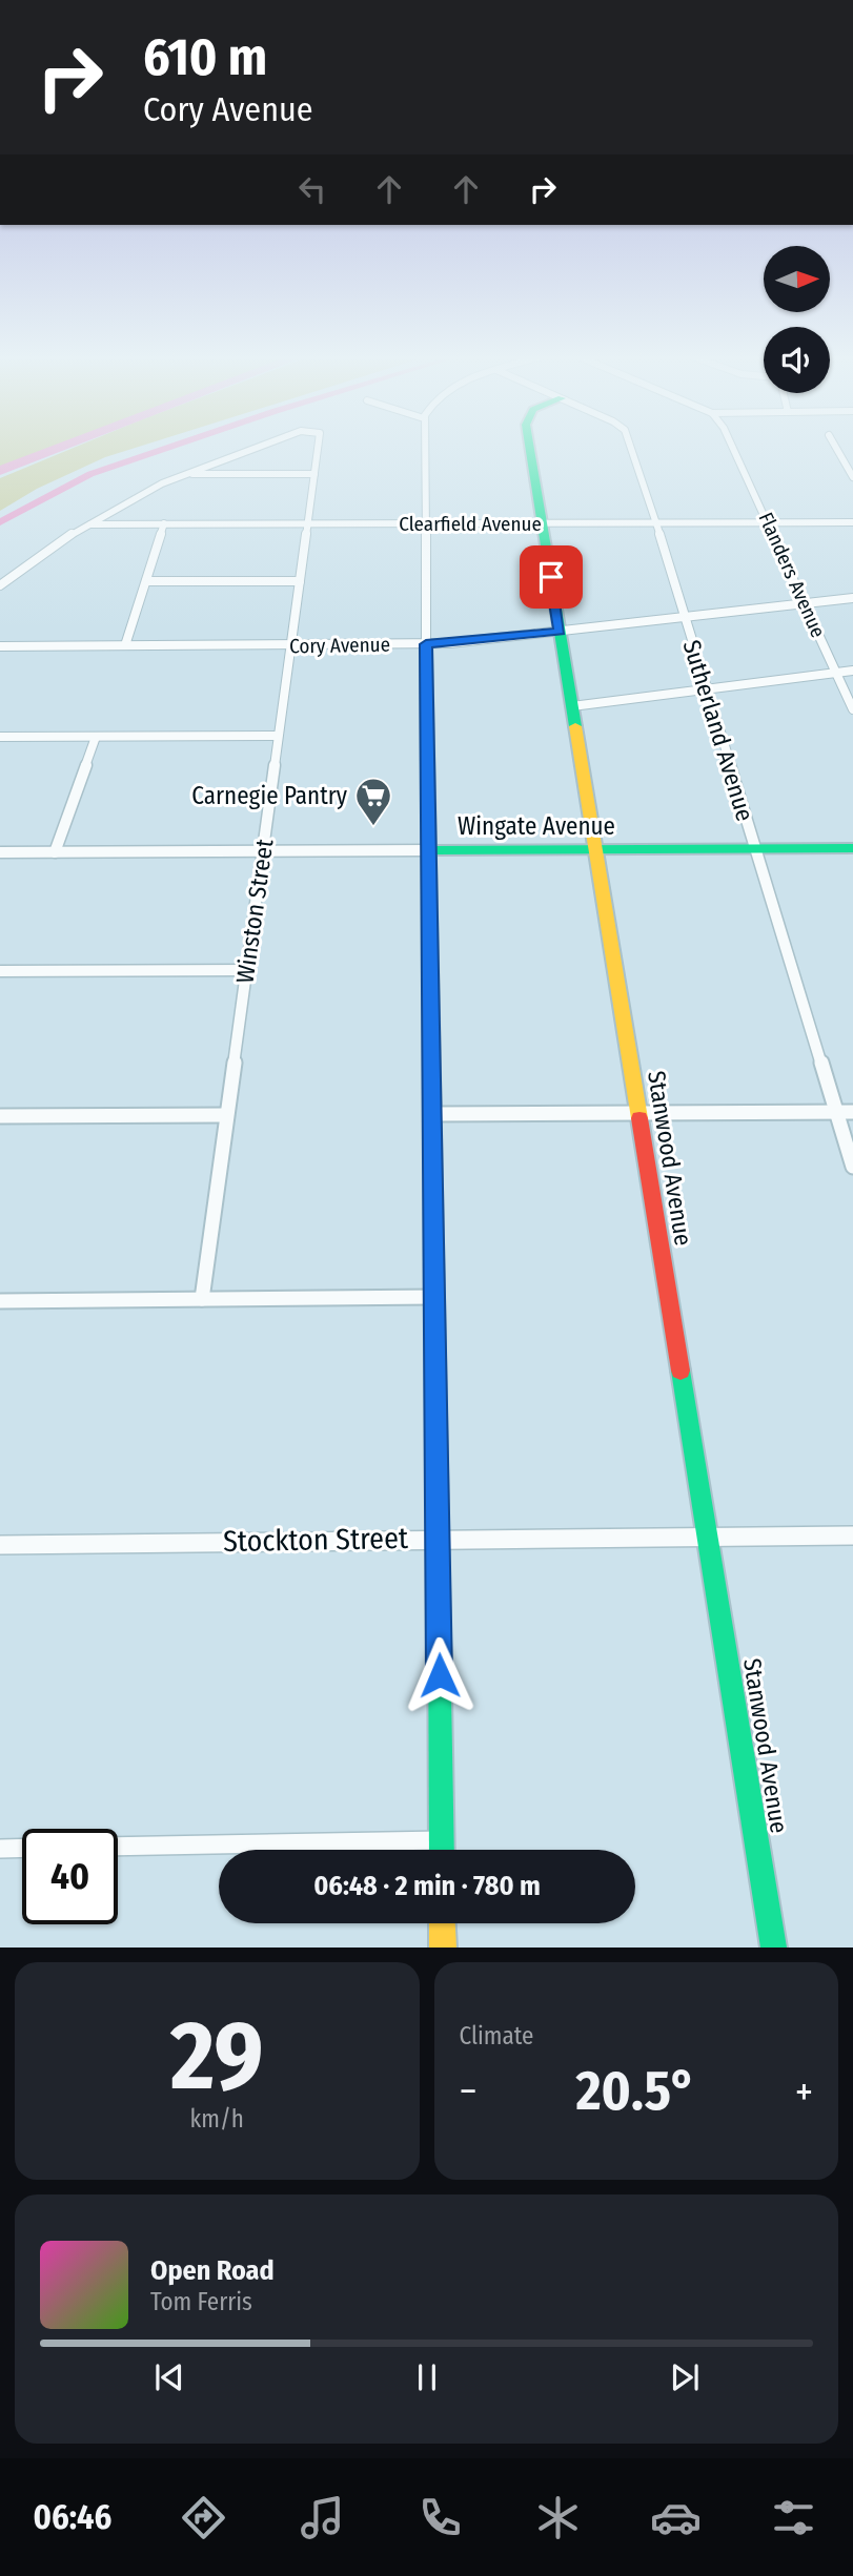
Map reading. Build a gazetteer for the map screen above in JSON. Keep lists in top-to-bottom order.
{
  "streets": {
    "street": [
      "Clearfield Avenue",
      "Flanders Avenue",
      "Cory Avenue",
      "Sutherland Avenue",
      "Wingate Avenue",
      "Winston Street",
      "Stanwood Avenue",
      "Stockton Street"
    ]
  },
  "crossings": [
    ["Clearfield Avenue", "Flanders Avenue"],
    ["Clearfield Avenue", "Sutherland Avenue"],
    ["Clearfield Avenue", "Winston Street"],
    ["Clearfield Avenue", "Stanwood Avenue"],
    ["Flanders Avenue", "Cory Avenue"],
    ["Cory Avenue", "Sutherland Avenue"],
    ["Cory Avenue", "Winston Street"],
    ["Cory Avenue", "Stanwood Avenue"],
    ["Sutherland Avenue", "Wingate Avenue"],
    ["Wingate Avenue", "Winston Street"],
    ["Wingate Avenue", "Stanwood Avenue"],
    ["Stanwood Avenue", "Stockton Street"]
  ],
  "places": {
    "supermarket": ["Carnegie Pantry"]
  },
  "north": "right",
  "page": {
    "turn": ["610 m", "Cory Avenue"],
    "limit": "40",
    "trip": "06:48 · 2 min · 780 m",
    "tile": [
      ["29", "km/h"],
      "Climate"
    ],
    "heat": ["−", "20.5°", "+"],
    "song": ["Open Road", "Tom Ferris"],
    "tabs": "06:46"
  }
}
